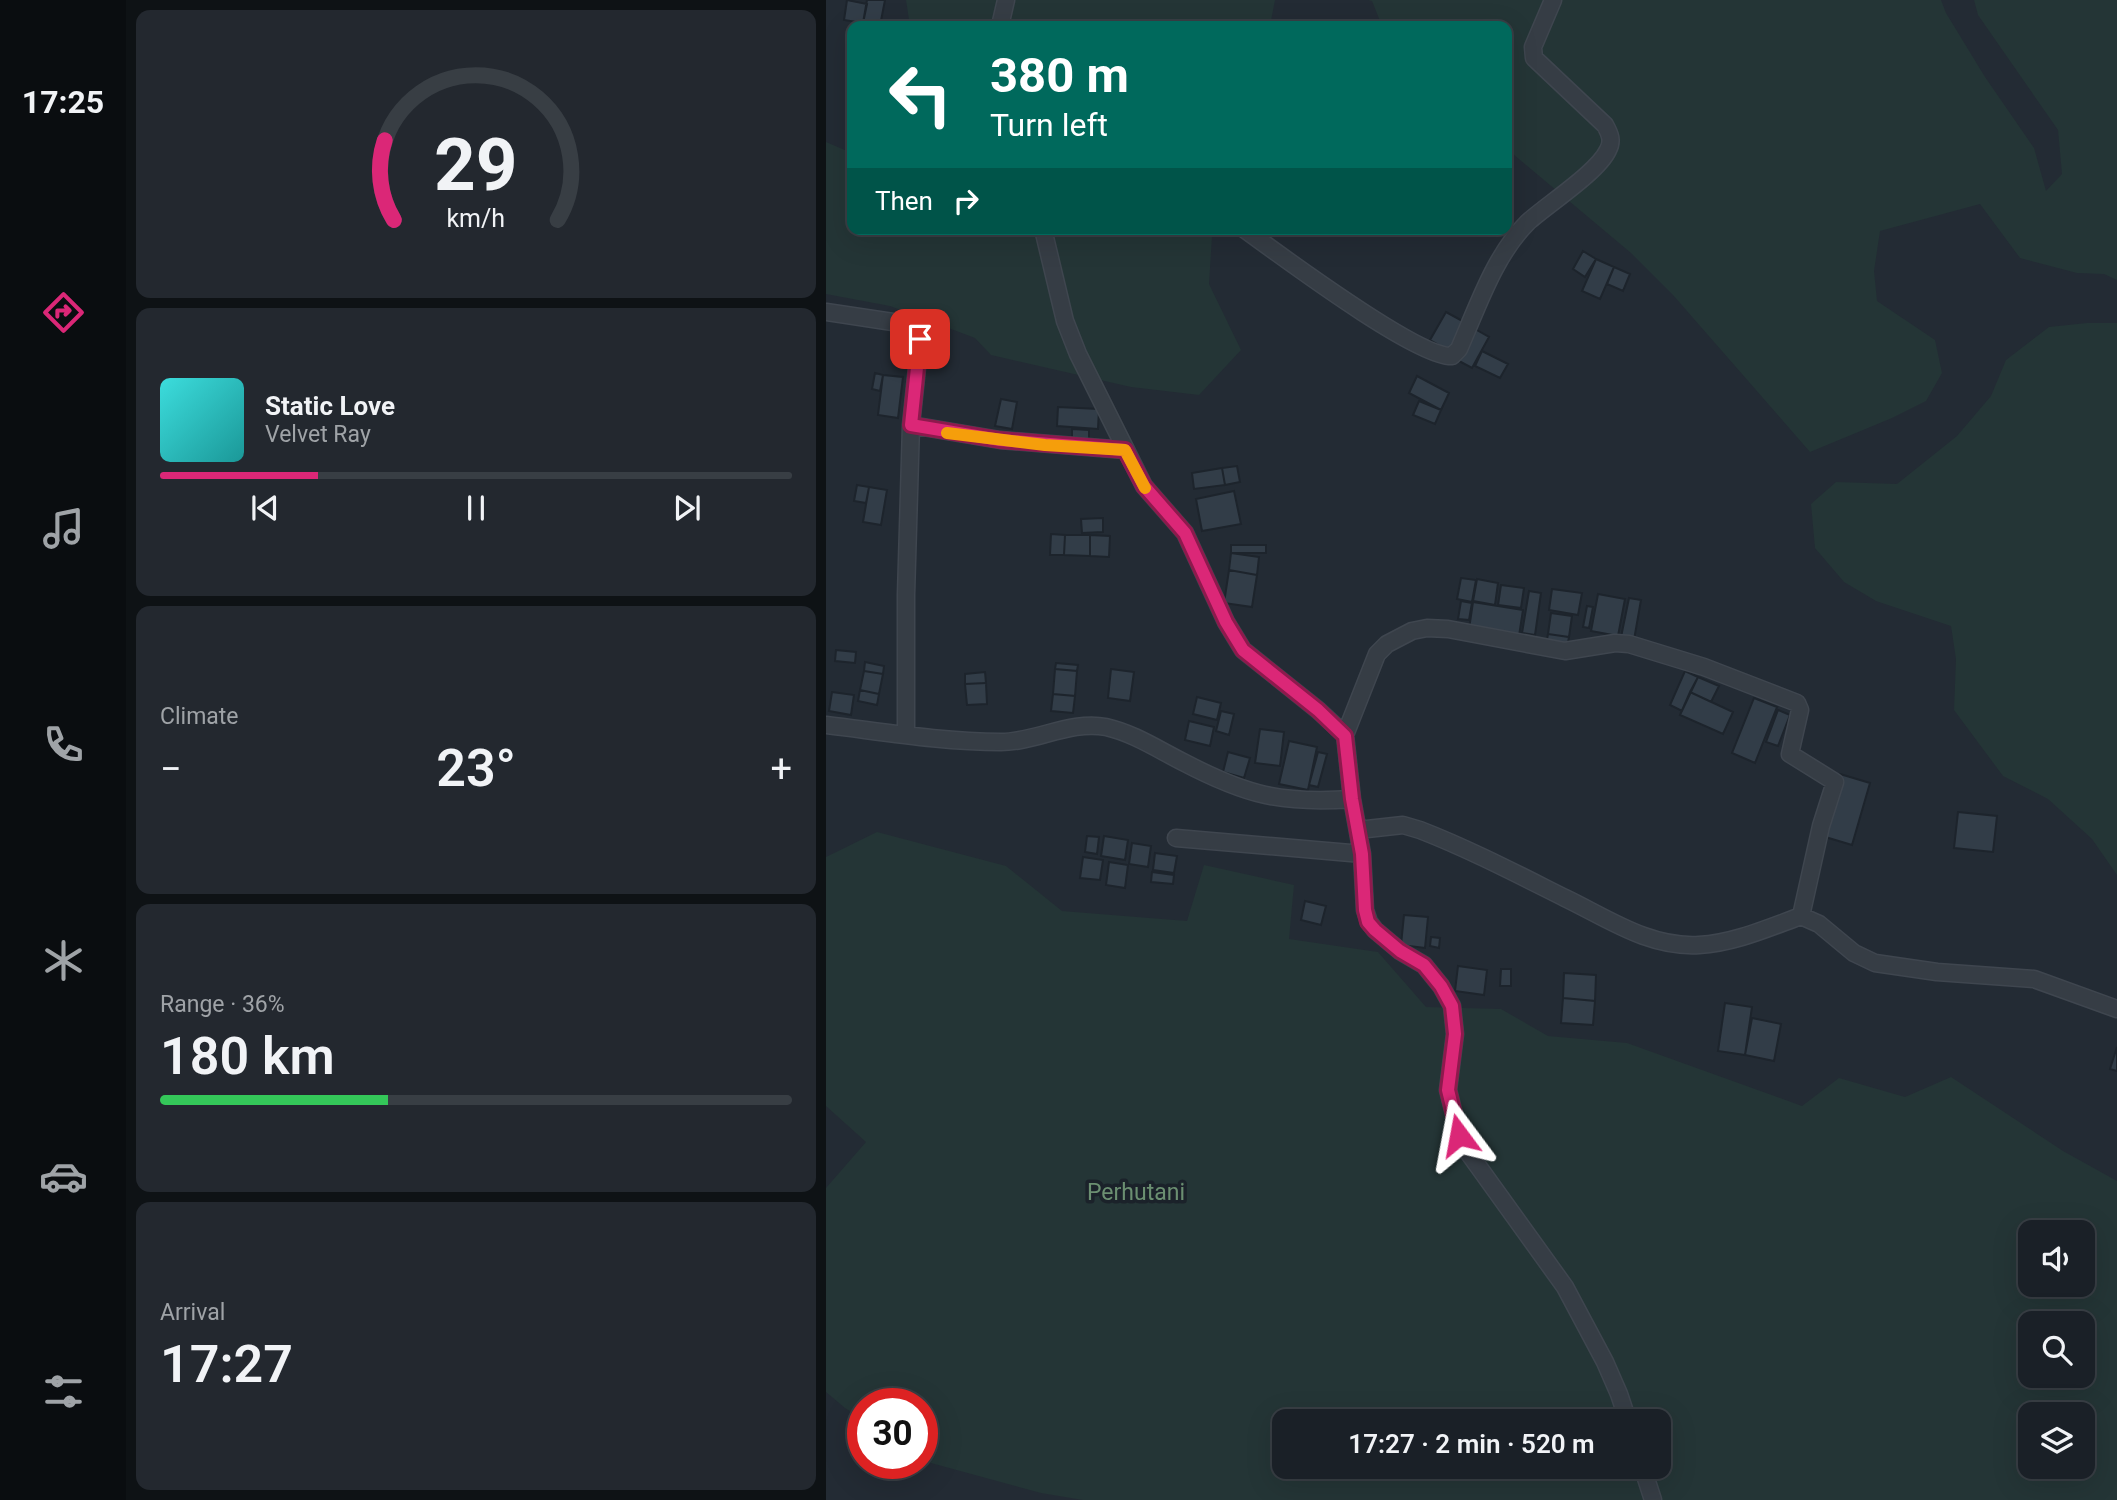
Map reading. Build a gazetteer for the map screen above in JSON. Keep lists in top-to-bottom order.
{
  "parks": ["Perhutani"],
  "page": {
    "tabs": "17:25",
    "turn": ["380 m", "Turn left"],
    "then": "Then",
    "song": ["Static Love", "Velvet Ray"],
    "tile": [
      "Climate",
      ["Range · 36%", "180 km"],
      ["Arrival", "17:27"]
    ],
    "heat": ["−", "23°", "+"],
    "limit": "30",
    "trip": "17:27 · 2 min · 520 m",
    "gauge": ["29", "km/h"]
  }
}
